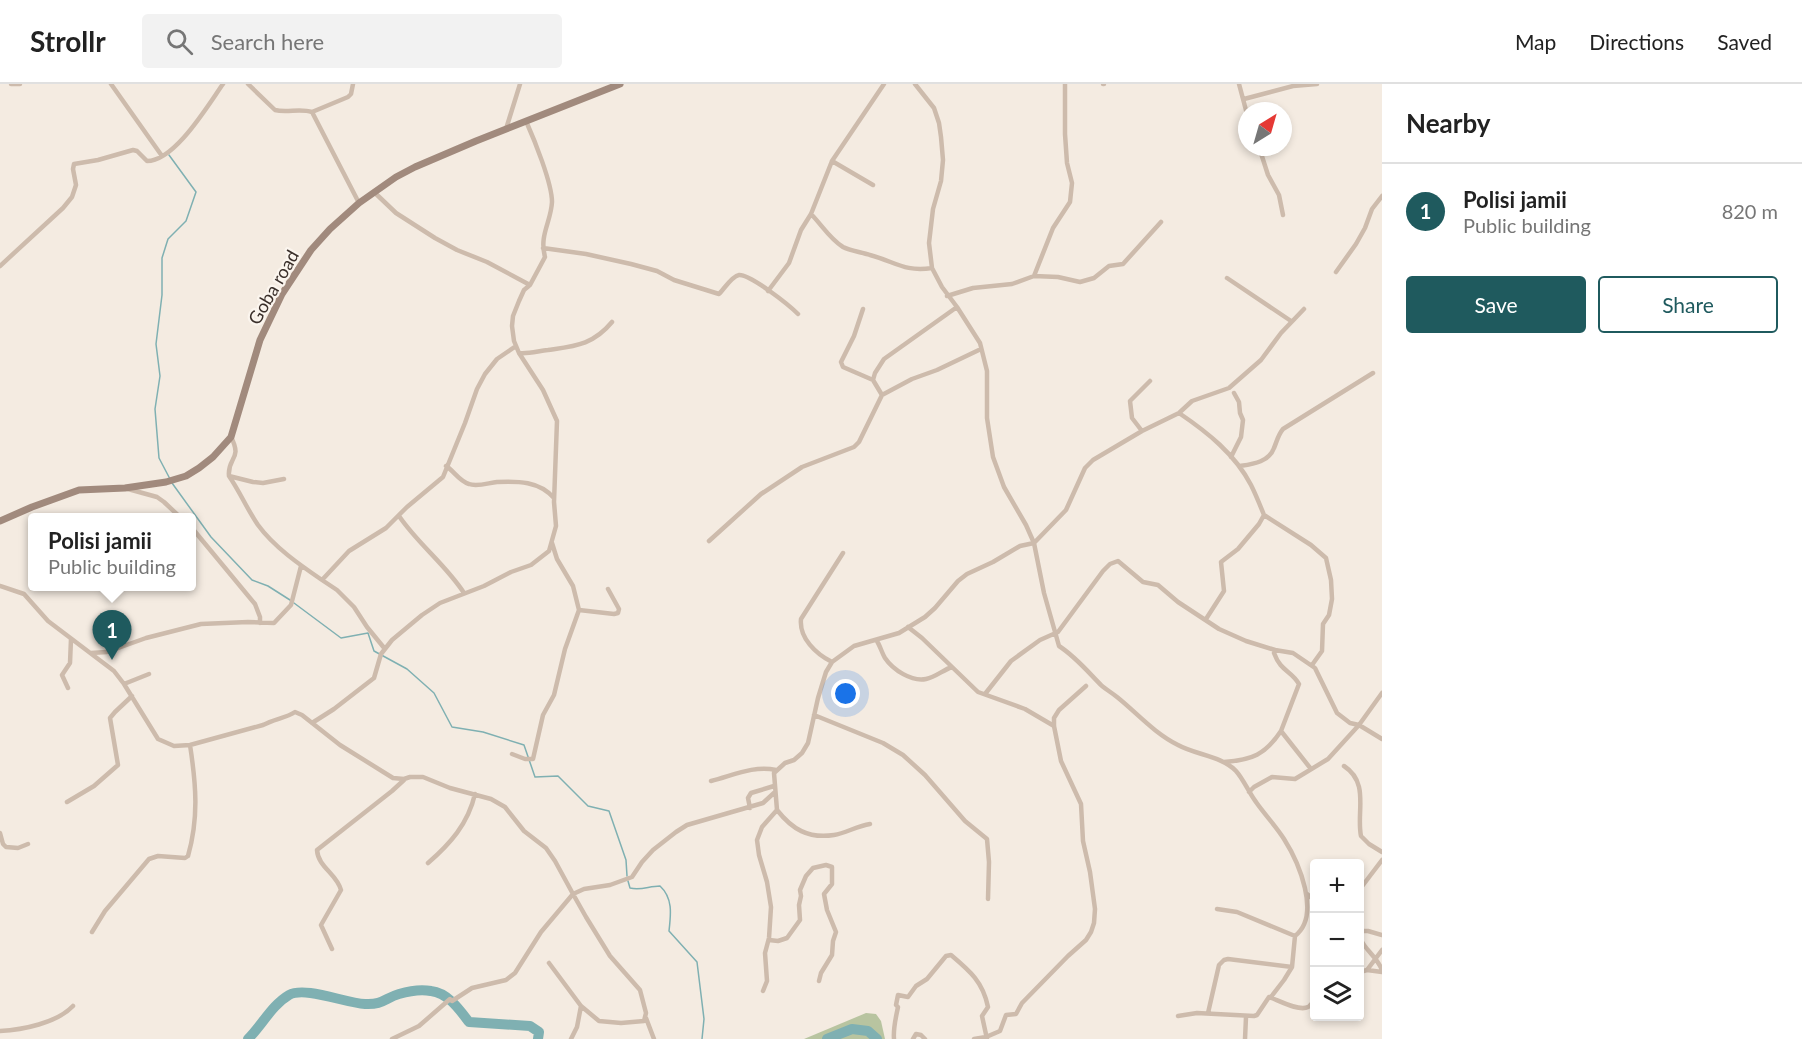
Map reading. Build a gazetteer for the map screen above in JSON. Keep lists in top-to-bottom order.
{
  "streets": {
    "main road": ["Goba road"]
  },
  "north": "top right",
  "page": {
    "header": "Strollr",
    "search": "Search here",
    "nav": ["Map", "Directions", "Saved"],
    "heading": "Nearby",
    "list": [
      {
        "mark": "1",
        "name": "Polisi jamii",
        "note": "Public building",
        "value": "820 m"
      }
    ],
    "buttons": ["Save", "Share"],
    "popup": ["Polisi jamii", "Public building"],
    "pins": "1",
    "map_buttons": ["+", "−"]
  }
}
